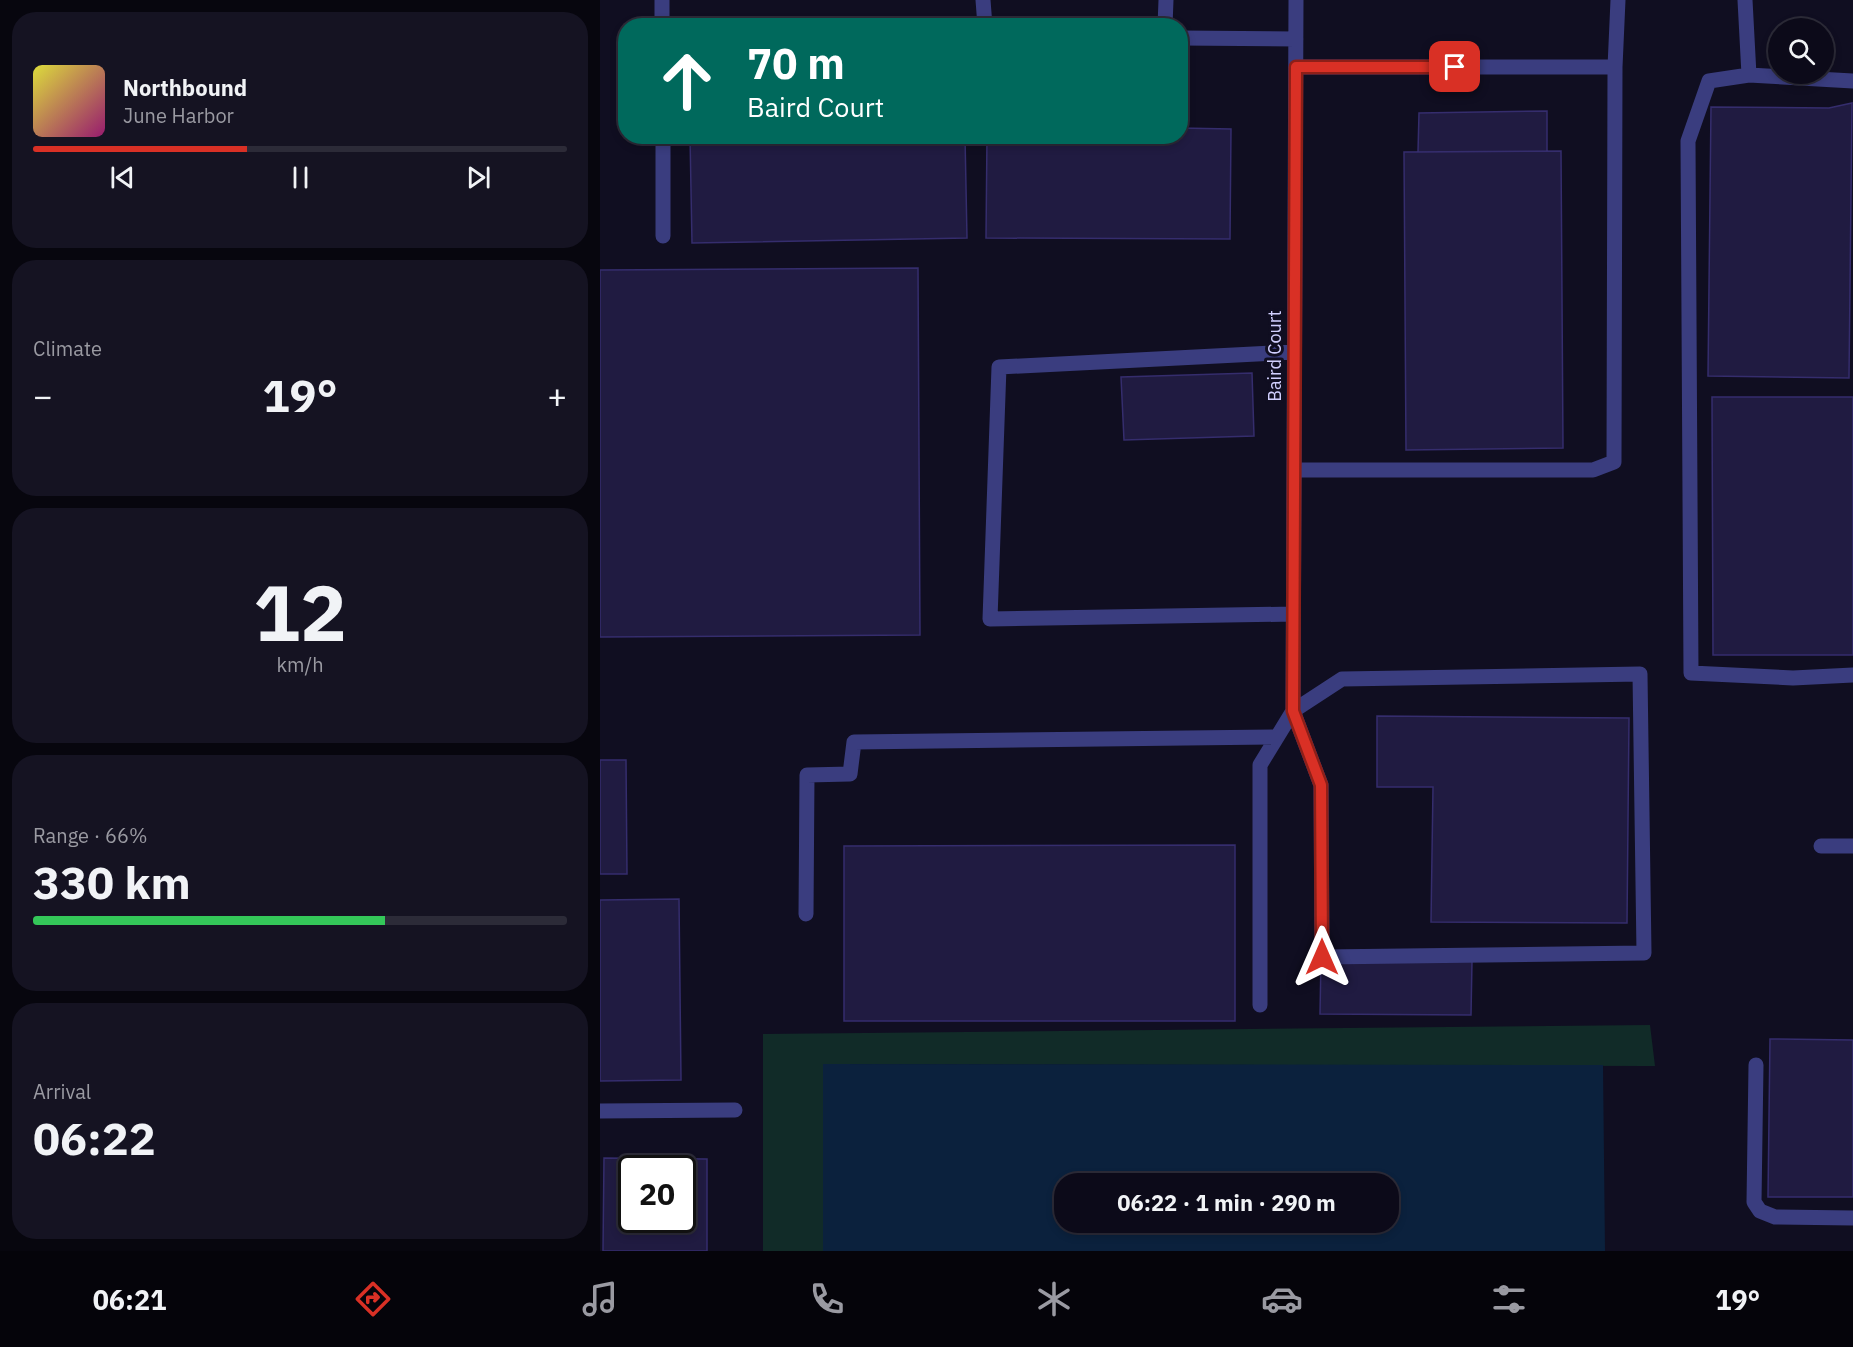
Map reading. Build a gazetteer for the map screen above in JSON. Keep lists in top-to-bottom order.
{
  "streets": {
    "street": ["Baird Court"]
  },
  "page": {
    "turn": ["70 m", "Baird Court"],
    "song": ["Northbound", "June Harbor"],
    "tile": [
      "Climate",
      ["12", "km/h"],
      ["Range · 66%", "330 km"],
      ["Arrival", "06:22"]
    ],
    "heat": ["−", "19°", "+"],
    "limit": "20",
    "trip": "06:22 · 1 min · 290 m",
    "tabs": ["06:21", "19°"]
  }
}
